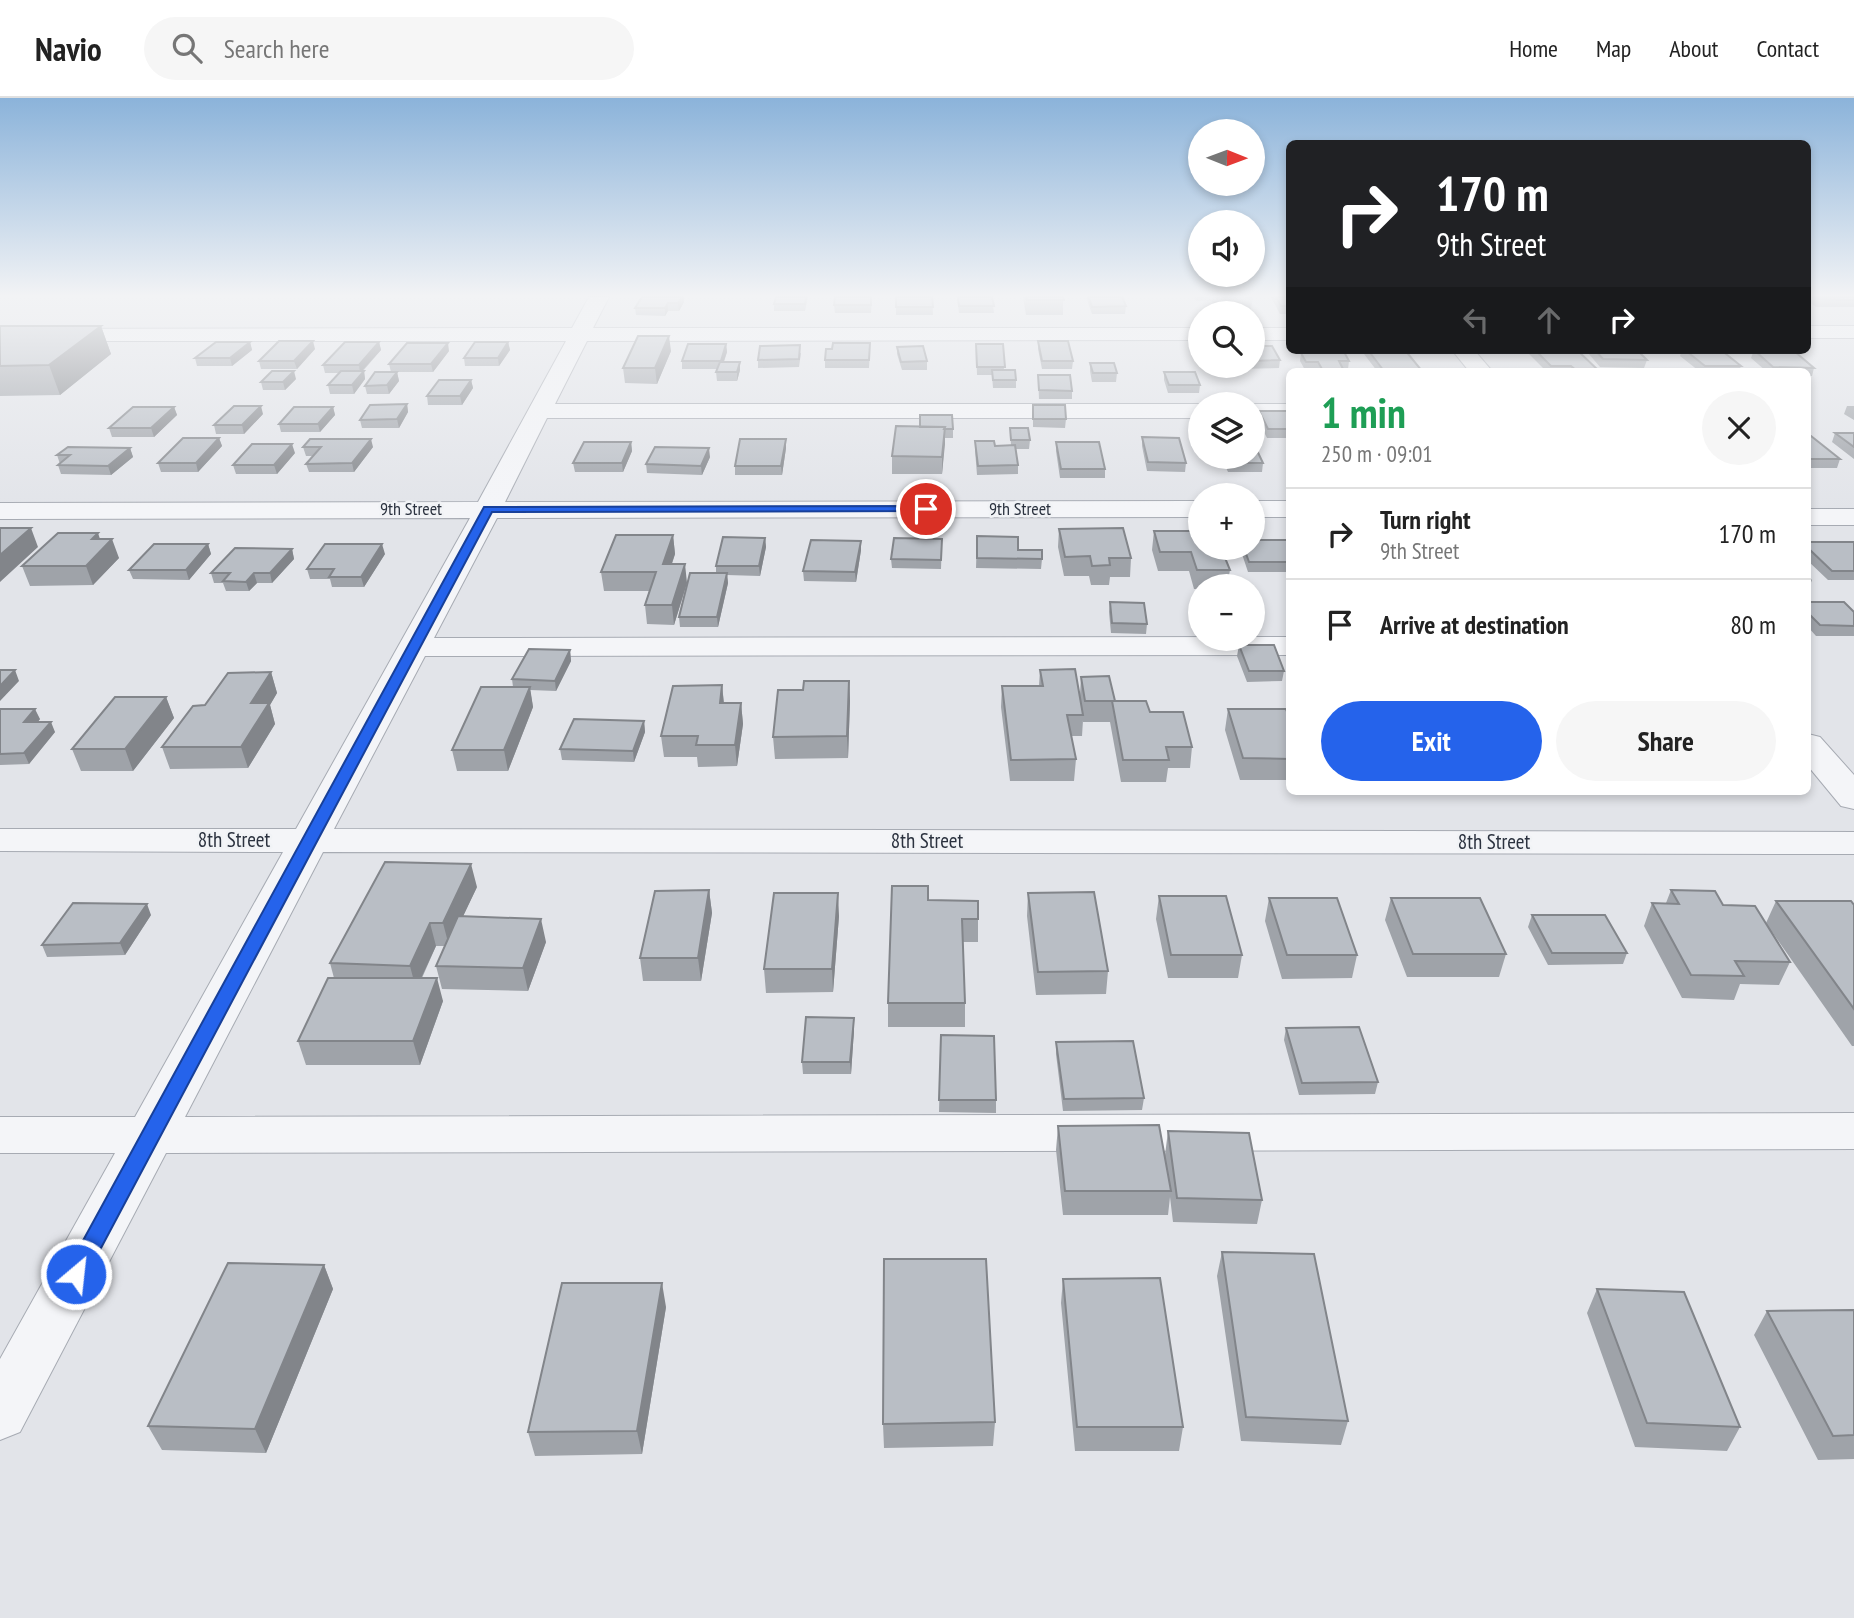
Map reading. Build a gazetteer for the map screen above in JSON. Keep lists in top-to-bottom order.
{
  "streets": {
    "street": ["9th Street", "8th Street"]
  },
  "north": "right",
  "page": {
    "header": "Navio",
    "search": "Search here",
    "nav": [
      "Home",
      "Map",
      "About",
      "Contact"
    ],
    "map_buttons": ["+", "−"],
    "turn": ["170 m", "9th Street"],
    "heading": ["1 min", "250 m · 09:01"],
    "list": [
      {
        "name": "Turn right",
        "note": "9th Street",
        "value": "170 m"
      },
      {
        "name": "Arrive at destination",
        "value": "80 m"
      }
    ],
    "buttons": ["Exit", "Share"]
  }
}
